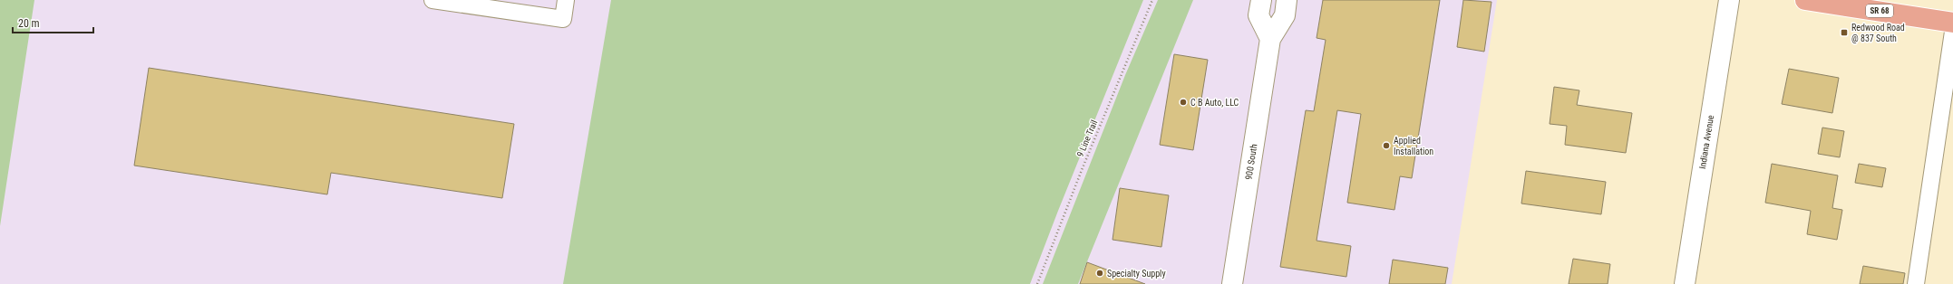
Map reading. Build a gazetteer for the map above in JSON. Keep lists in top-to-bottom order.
{
  "streets": {
    "main road": ["SR 68"],
    "street": ["Indiana Avenue", "900 South"],
    "path": ["9 Line Trail"]
  },
  "places": {
    "transit": ["Redwood Road @ 837 South"],
    "other": ["C B Auto, LLC", "Applied Installation", "Specialty Supply"]
  },
  "scale_bar": "20 m"
}
